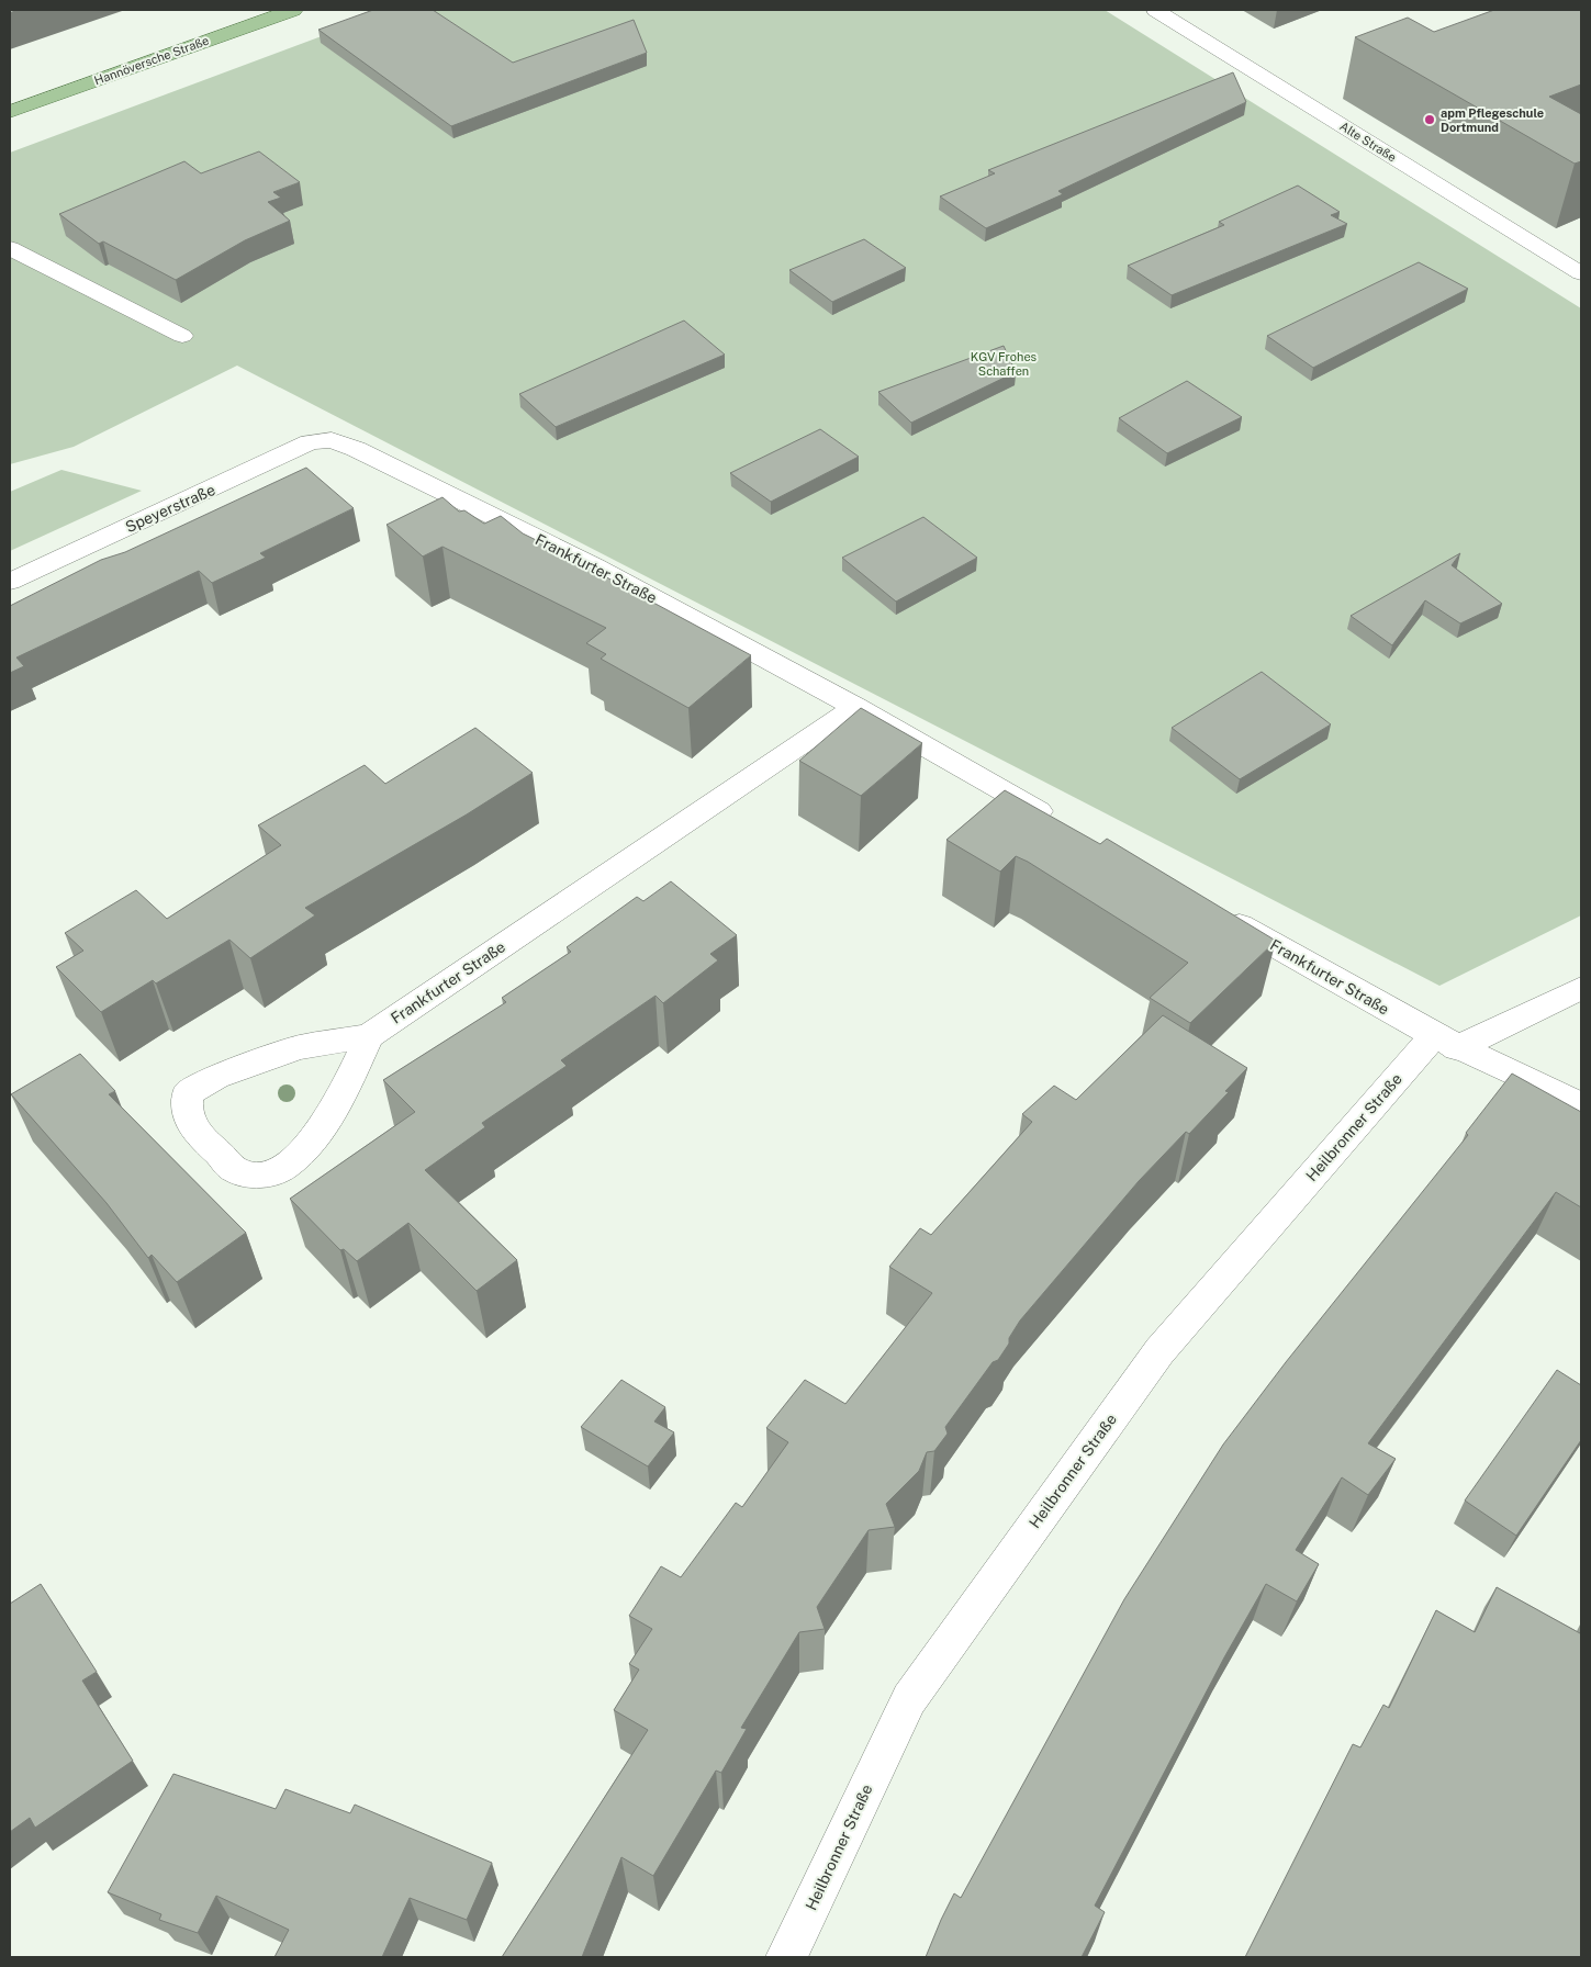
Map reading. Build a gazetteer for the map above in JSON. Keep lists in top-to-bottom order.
{
  "streets": {
    "main road": ["Hannöversche Straße"],
    "street": [
      "Alte Straße",
      "Speyerstraße",
      "Frankfurter Straße",
      "Heilbronner Straße"
    ]
  },
  "crossings": [
    ["Speyerstraße", "Frankfurter Straße"],
    ["Frankfurter Straße", "Heilbronner Straße"]
  ],
  "parks": ["KGV Frohes Schaffen"],
  "places": ["apm Pflegeschule Dortmund"]
}
